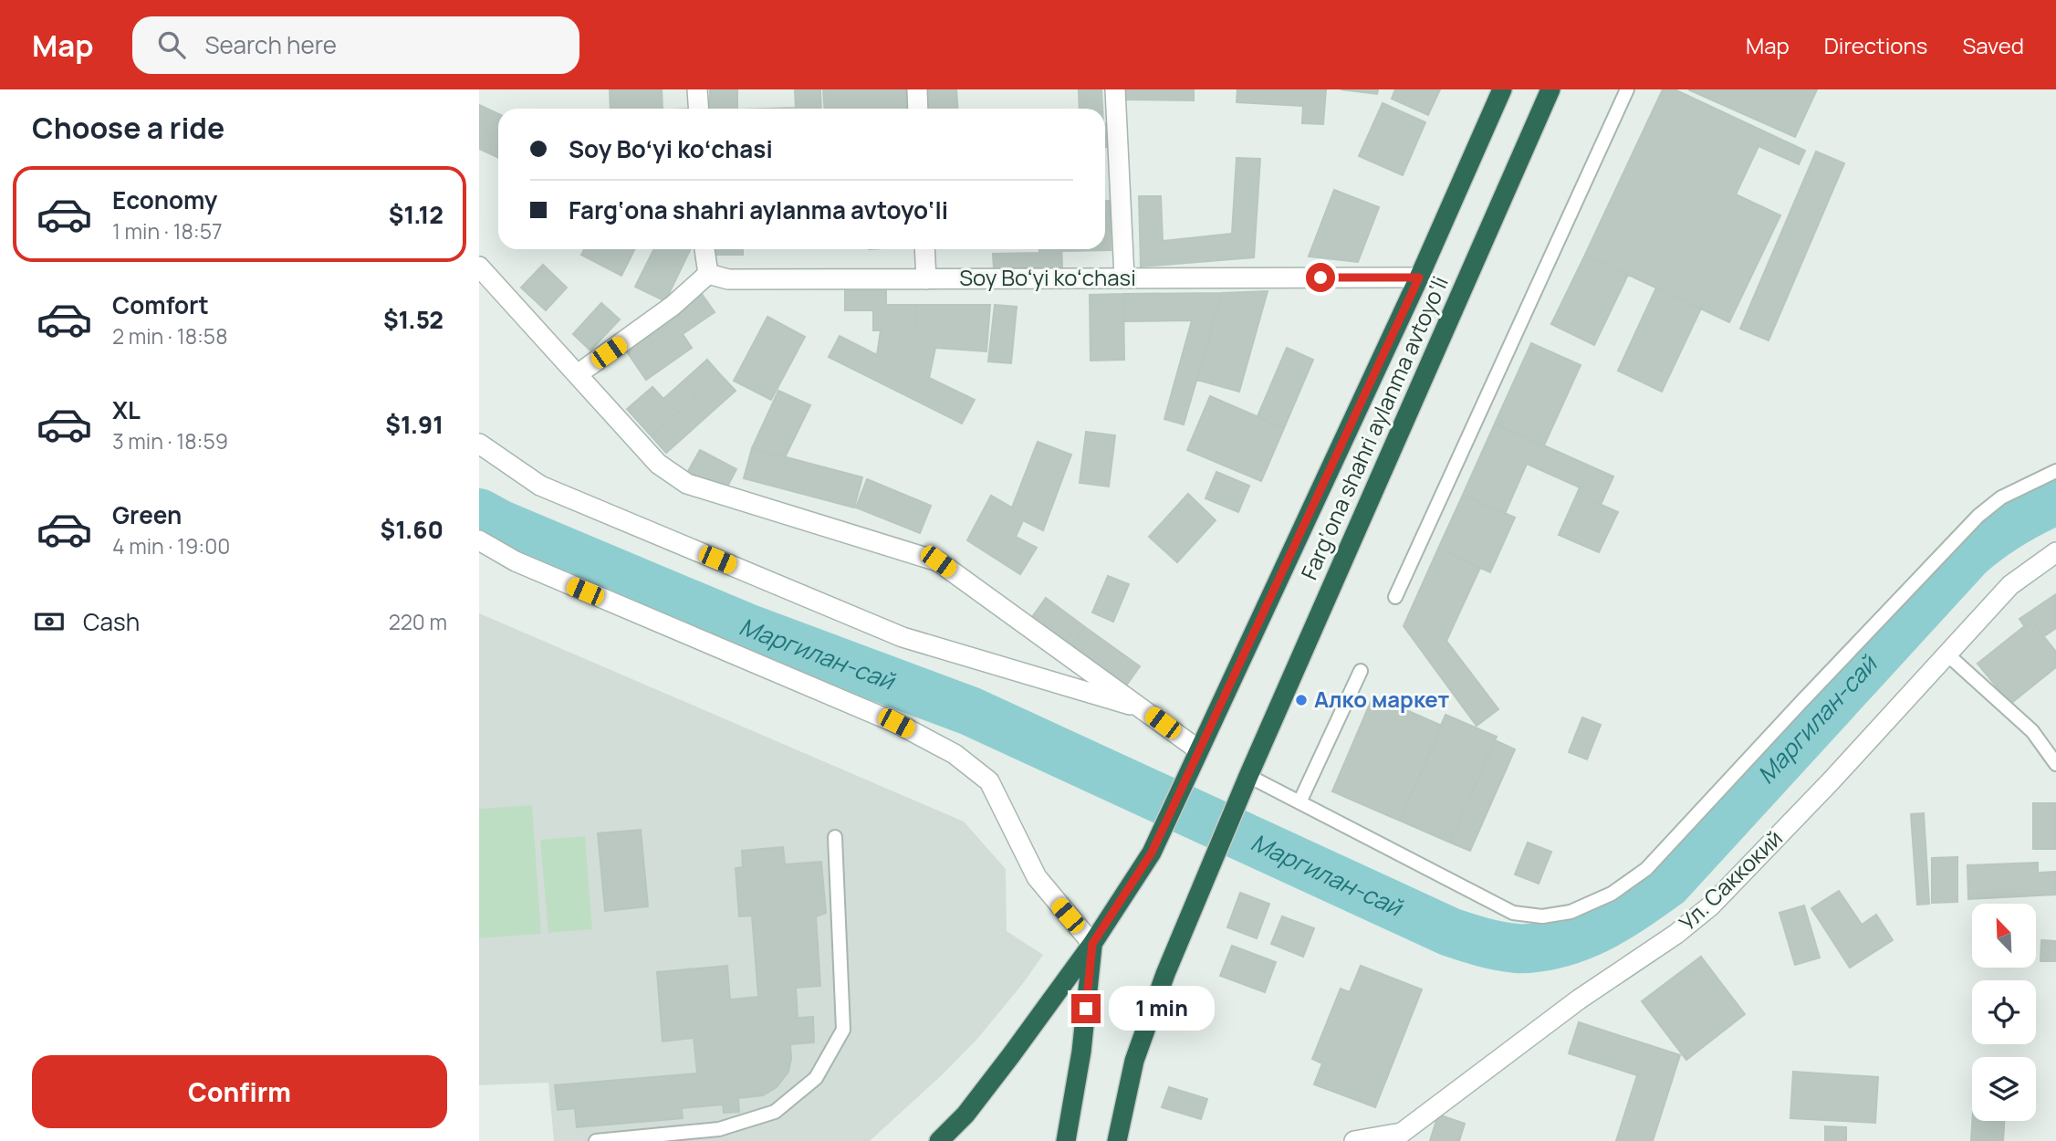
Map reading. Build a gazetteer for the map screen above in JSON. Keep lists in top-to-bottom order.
{
  "streets": {
    "highway": ["Farg‘ona shahri aylanma avtoyo‘li"],
    "street": ["Soy Boʻyi koʻchasi", "Ул. Саккокий"]
  },
  "crossings": [
    ["Soy Boʻyi koʻchasi", "Farg‘ona shahri aylanma avtoyo‘li"]
  ],
  "water": ["Маргилан-сай"],
  "places": ["Алко маркет"],
  "north": "top left",
  "page": {
    "header": "Map",
    "search": "Search here",
    "nav": ["Map", "Directions", "Saved"],
    "heading": "Choose a ride",
    "banner": ["Soy Boʻyi koʻchasi", "Farg‘ona shahri aylanma avtoyo‘li"],
    "list": [
      {
        "name": "Economy",
        "note": "1 min · 18:57",
        "value": "$1.12"
      },
      {
        "name": "Comfort",
        "note": "2 min · 18:58",
        "value": "$1.52"
      },
      {
        "name": "XL",
        "note": "3 min · 18:59",
        "value": "$1.91"
      },
      {
        "name": "Green",
        "note": "4 min · 19:00",
        "value": "$1.60"
      }
    ],
    "pay": ["Cash", "220 m"],
    "bubble": "1 min",
    "buttons": "Confirm"
  }
}
